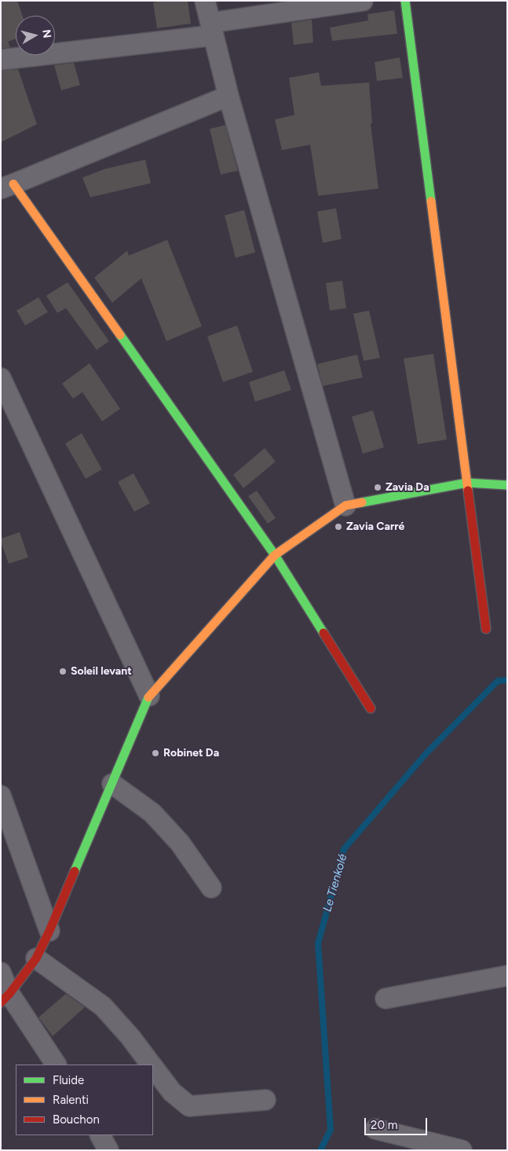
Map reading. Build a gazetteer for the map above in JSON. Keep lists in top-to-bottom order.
{
  "water": ["Le Tienkolé"],
  "places": [
    "Zavia Da",
    "Zavia Carré",
    "Soleil levant",
    "Robinet Da"
  ],
  "legend": ["Fluide", "Ralenti", "Bouchon"],
  "scale_bar": "20 m",
  "north": "right"
}
